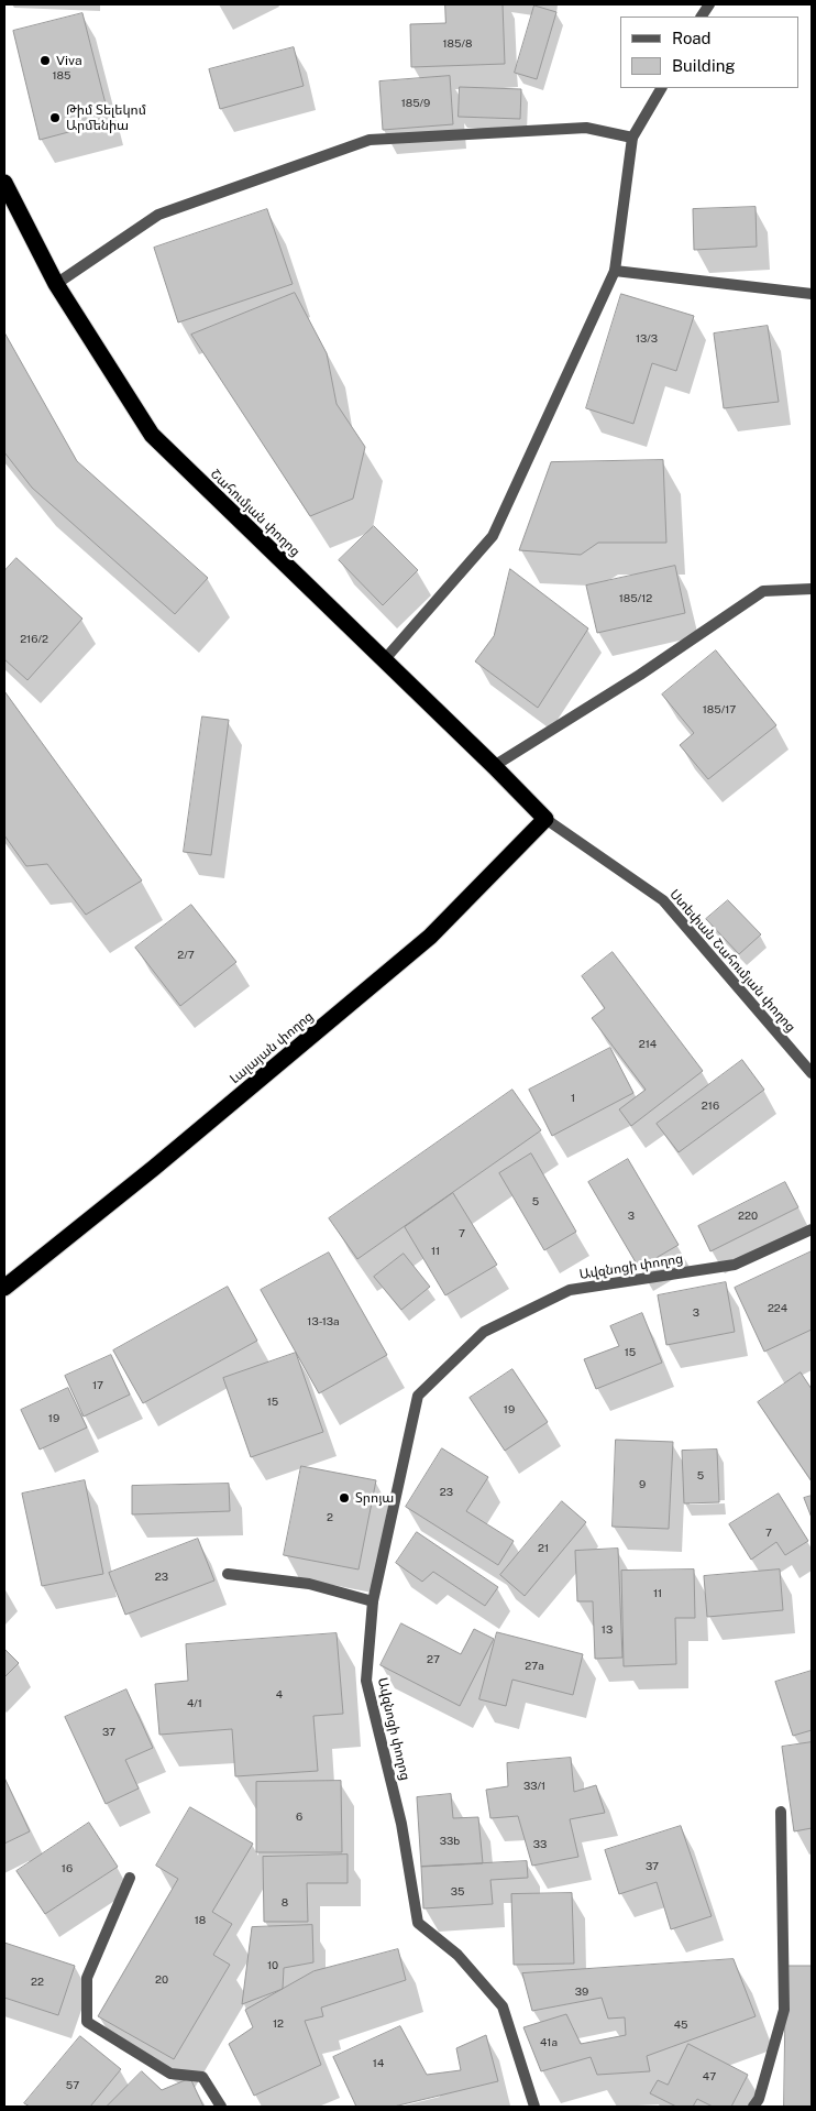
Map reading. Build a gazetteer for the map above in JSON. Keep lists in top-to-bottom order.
{
  "streets": {
    "highway": ["Շահումյան փողոց", "Լալայան փողոց"],
    "street": ["Ստեփան Շահումյան փողոց", "Ավզնոցի փողոց"]
  },
  "crossings": [
    ["Շահումյան փողոց", "Ստեփան Շահումյան փողոց"],
    ["Շահումյան փողոց", "Լալայան փողոց"],
    ["Ստեփան Շահումյան փողոց", "Լալայան փողոց"]
  ],
  "places": ["Viva", "Թիմ Տելեկոմ Արմենիա", "Տրոյա"],
  "house_numbers": [
    "185/8",
    "185",
    "185/9",
    "13/3",
    "185/12",
    "216/2",
    "185/17",
    "2/7",
    "214",
    "1",
    "216",
    "5",
    "3",
    "220",
    "7",
    "11",
    "224",
    "3",
    "13-13a",
    "15",
    "17",
    "15",
    "19",
    "19",
    "5",
    "9",
    "23",
    "2",
    "7",
    "21",
    "23",
    "11",
    "13",
    "27",
    "27a",
    "4",
    "4/1",
    "37",
    "33/1",
    "6",
    "33b",
    "33",
    "37",
    "16",
    "35",
    "8",
    "18",
    "10",
    "20",
    "22",
    "39",
    "12",
    "45",
    "41a",
    "14",
    "47",
    "57"
  ],
  "legend": ["Road", "Building"]
}
